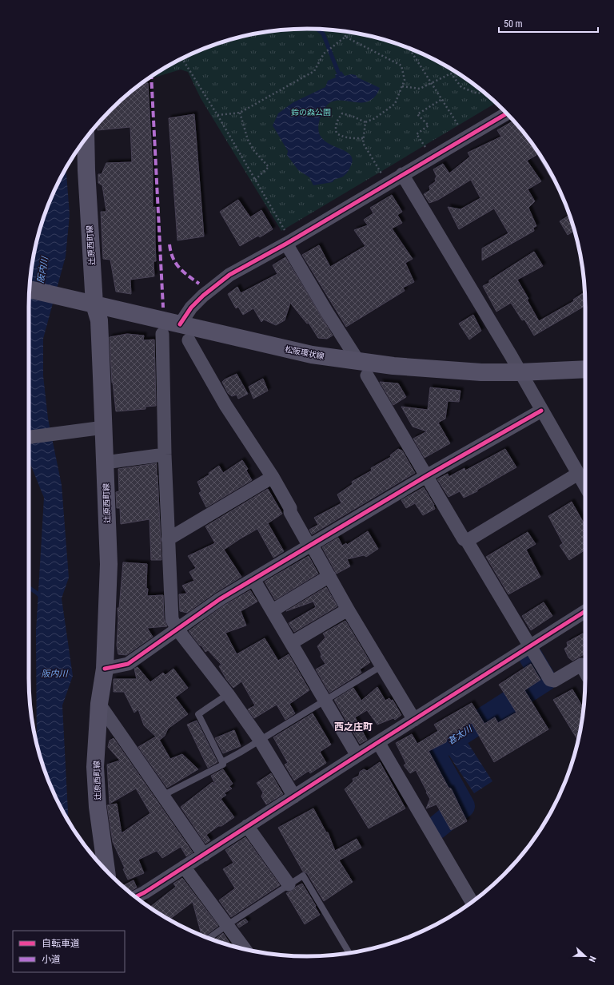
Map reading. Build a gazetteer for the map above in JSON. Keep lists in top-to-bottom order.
{
  "streets": {
    "main road": ["辻原西町線", "松阪環状線"]
  },
  "crossings": [
    ["辻原西町線", "松阪環状線"]
  ],
  "districts": ["西之庄町"],
  "water": ["阪内川", "甚太川"],
  "parks": ["鈴の森公園"],
  "legend": ["自転車道", "小道"],
  "scale_bar": "50 m",
  "north": "right"
}
